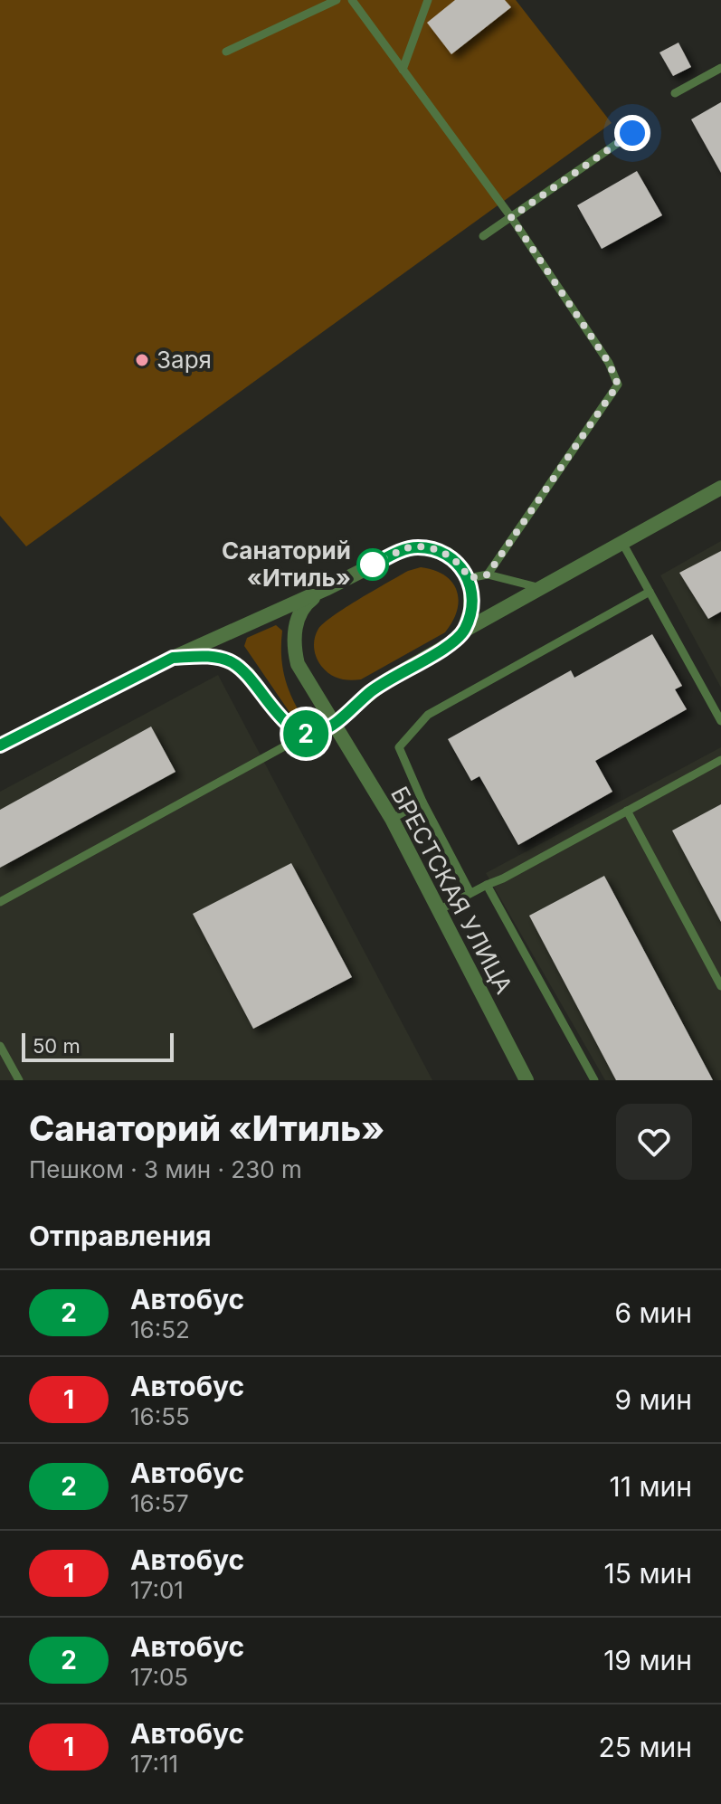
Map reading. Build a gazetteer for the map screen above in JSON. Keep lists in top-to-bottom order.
{
  "streets": {
    "street": ["БРЕСТСКАЯ УЛИЦА"]
  },
  "places": ["Заря", "Санаторий «Итиль»"],
  "lines": ["bus line 2"],
  "scale_bar": "50 m",
  "page": {
    "on_map": "2",
    "scale": "50 m",
    "heading": [
      ["Санаторий «Итиль»", "Пешком · 3 мин · 230 m"],
      "Отправления"
    ],
    "list": [
      {
        "mark": "2",
        "name": "Автобус",
        "note": "16:52",
        "value": "6 мин"
      },
      {
        "mark": "1",
        "name": "Автобус",
        "note": "16:55",
        "value": "9 мин"
      },
      {
        "mark": "2",
        "name": "Автобус",
        "note": "16:57",
        "value": "11 мин"
      },
      {
        "mark": "1",
        "name": "Автобус",
        "note": "17:01",
        "value": "15 мин"
      },
      {
        "mark": "2",
        "name": "Автобус",
        "note": "17:05",
        "value": "19 мин"
      },
      {
        "mark": "1",
        "name": "Автобус",
        "note": "17:11",
        "value": "25 мин"
      }
    ]
  }
}
